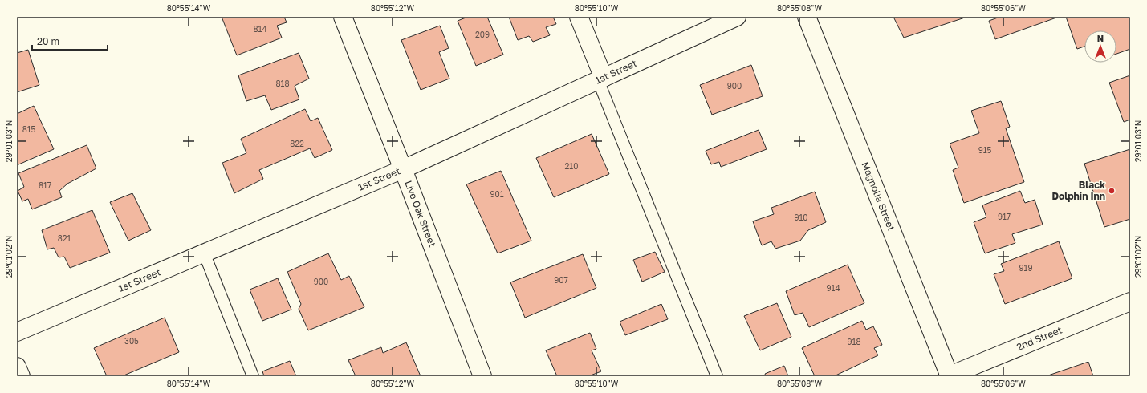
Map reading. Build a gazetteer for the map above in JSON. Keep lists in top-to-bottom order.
{
  "streets": {
    "street": [
      "1st Street",
      "Magnolia Street",
      "Live Oak Street",
      "2nd Street"
    ]
  },
  "crossings": [
    ["1st Street", "Live Oak Street"],
    ["Magnolia Street", "2nd Street"]
  ],
  "places": ["Black Dolphin Inn"],
  "house_numbers": [
    "814",
    "209",
    "818",
    "900",
    "815",
    "822",
    "915",
    "210",
    "817",
    "901",
    "917",
    "910",
    "821",
    "919",
    "907",
    "900",
    "914",
    "305",
    "918"
  ],
  "scale_bar": "20 m",
  "north": "top",
  "coordinates": [
    "80°55'14\"W",
    "80°55'12\"W",
    "80°55'10\"W",
    "80°55'08\"W",
    "80°55'06\"W",
    "29°01'03\"N",
    "29°01'02\"N"
  ]
}
